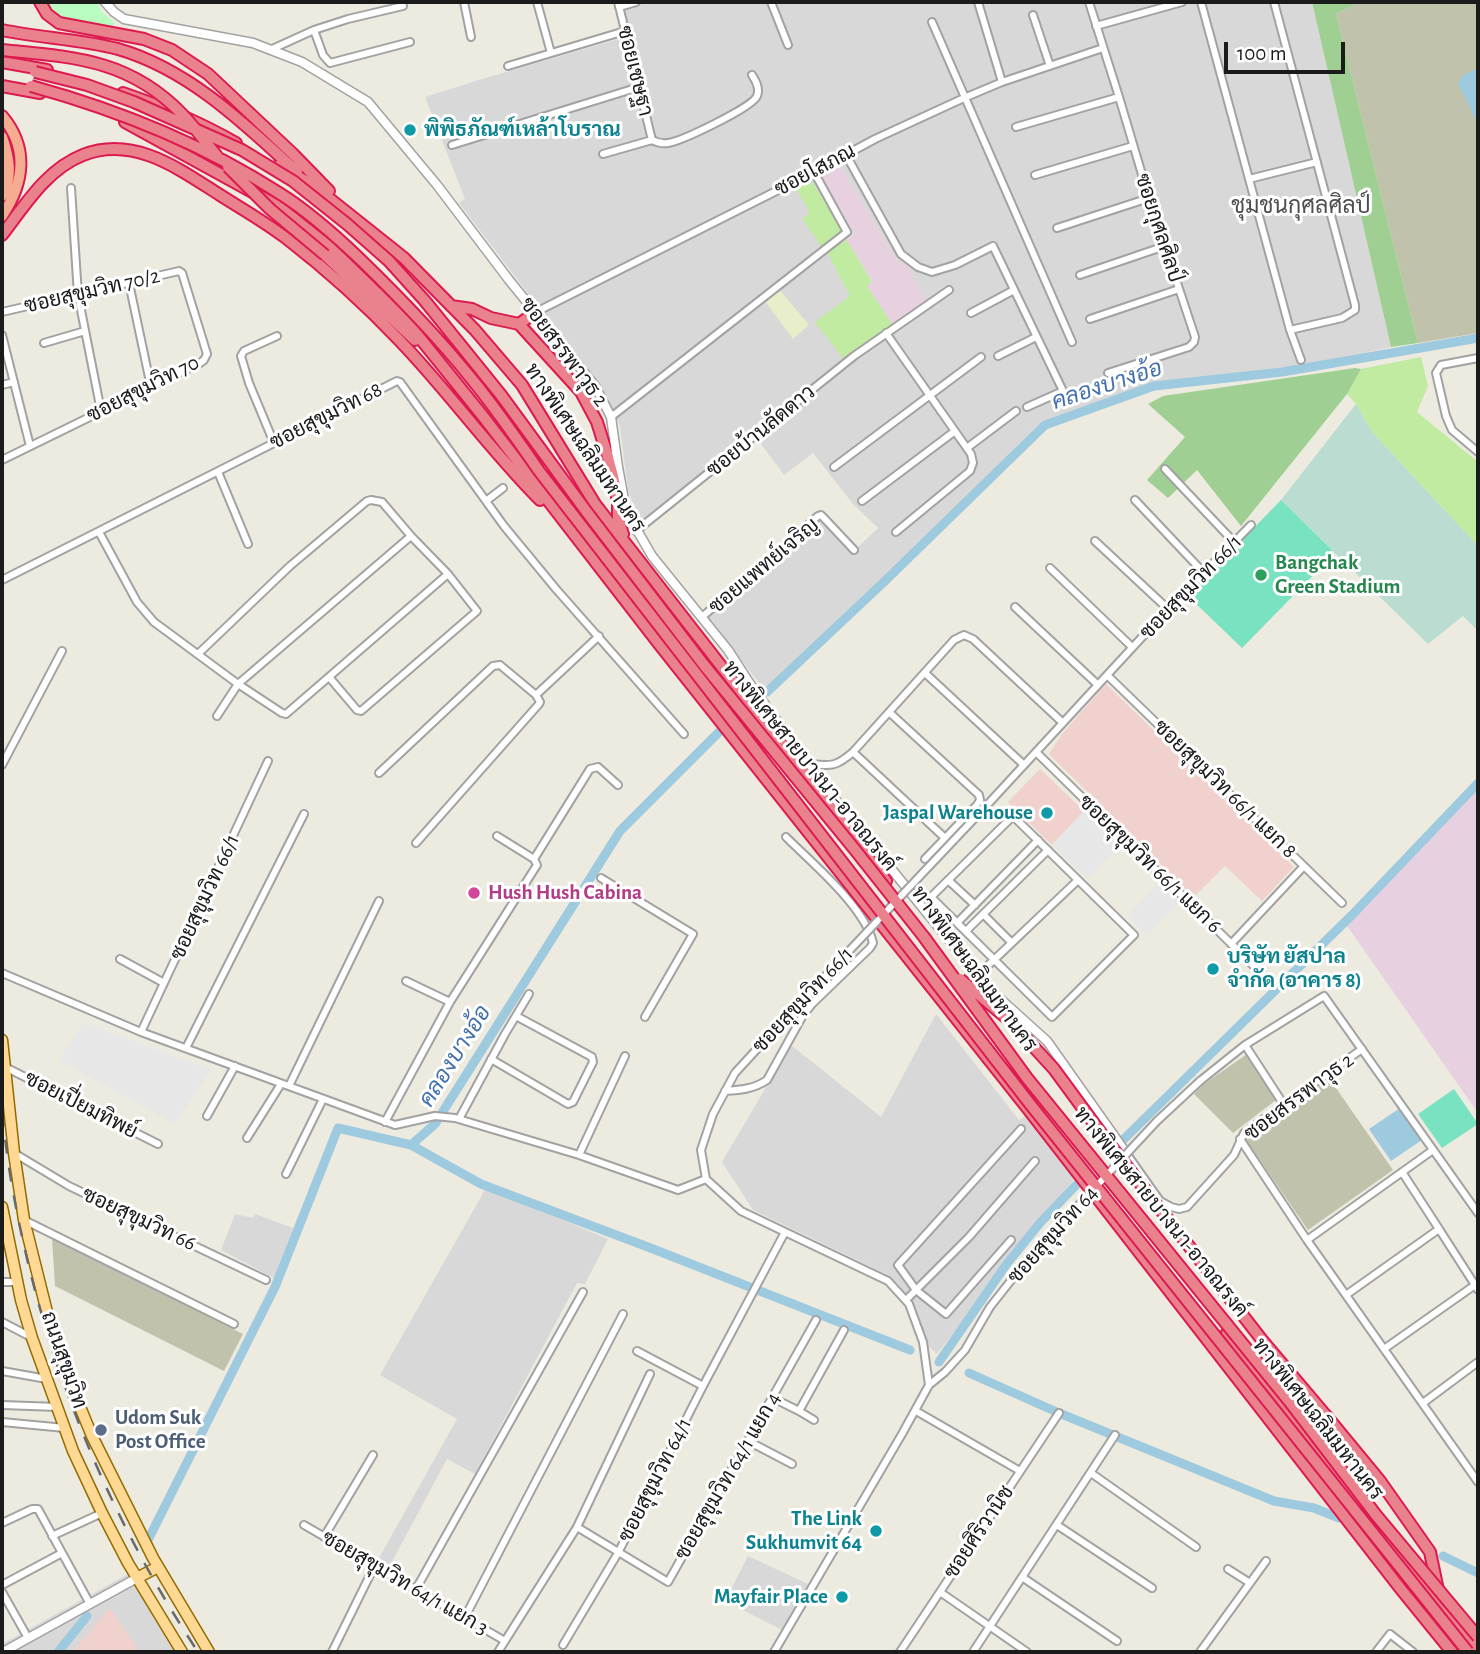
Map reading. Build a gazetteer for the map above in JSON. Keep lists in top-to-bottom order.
{
  "streets": {
    "highway": ["ทางพิเศษเฉลิมมหานคร", "ทางพิเศษสายบางนา-อาจณรงค์"],
    "main road": ["ถนนสุขุมวิท"],
    "street": [
      "ซอยเชษฐา",
      "ซอยโสภณ",
      "ซอยกุศลศิลป์",
      "ซอยสุขุมวิท 70/2",
      "ซอยสรรพาวุธ 2",
      "ซอยสุขุมวิท 70",
      "ซอยสุขุมวิท 68",
      "ซอยบ้านลัดดาว",
      "ซอยแพทย์เจริญ",
      "ซอยสุขุมวิท 66/1",
      "ซอยสุขุมวิท 66/1 แยก 8",
      "ซอยสุขุมวิท 66/1 แยก 6",
      "ซอยเปี่ยมทิพย์",
      "ซอยสุขุมวิท 66",
      "ซอยสุขุมวิท 64",
      "ซอยสุขุมวิท 64/1 แยก 4",
      "ซอยสุขุมวิท 64/1",
      "ซอยศิริวานิช",
      "ซอยสุขุมวิท 64/1 แยก 3"
    ]
  },
  "crossings": [
    ["ซอยโสภณ", "ซอยกุศลศิลป์"],
    ["ซอยโสภณ", "ซอยสรรพาวุธ 2"],
    ["ซอยสุขุมวิท 70/2", "ซอยสุขุมวิท 70"],
    ["ซอยสรรพาวุธ 2", "ซอยบ้านลัดดาว"],
    ["ซอยสรรพาวุธ 2", "ซอยแพทย์เจริญ"],
    ["ซอยสรรพาวุธ 2", "ซอยสุขุมวิท 64"],
    ["ซอยสุขุมวิท 66/1", "ซอยสุขุมวิท 66/1 แยก 8"],
    ["ซอยสุขุมวิท 66/1", "ซอยสุขุมวิท 66/1 แยก 6"],
    ["ซอยเปี่ยมทิพย์", "ถนนสุขุมวิท"],
    ["ซอยสุขุมวิท 66", "ถนนสุขุมวิท"],
    ["ซอยสุขุมวิท 64/1 แยก 4", "ซอยสุขุมวิท 64/1"]
  ],
  "districts": ["ชุมชนกุศลศิลป์"],
  "water": ["คลองบางอ้อ"],
  "places": [
    "พิพิธภัณฑ์เหล้าโบราณ",
    "Bangchak Green Stadium",
    "Jaspal Warehouse",
    "Hush Hush Cabina",
    "บริษัท ยัสปาล จำกัด (อาคาร 8)",
    "Udom Suk Post Office",
    "The Link Sukhumvit 64",
    "Mayfair Place"
  ],
  "scale_bar": "100 m"
}
